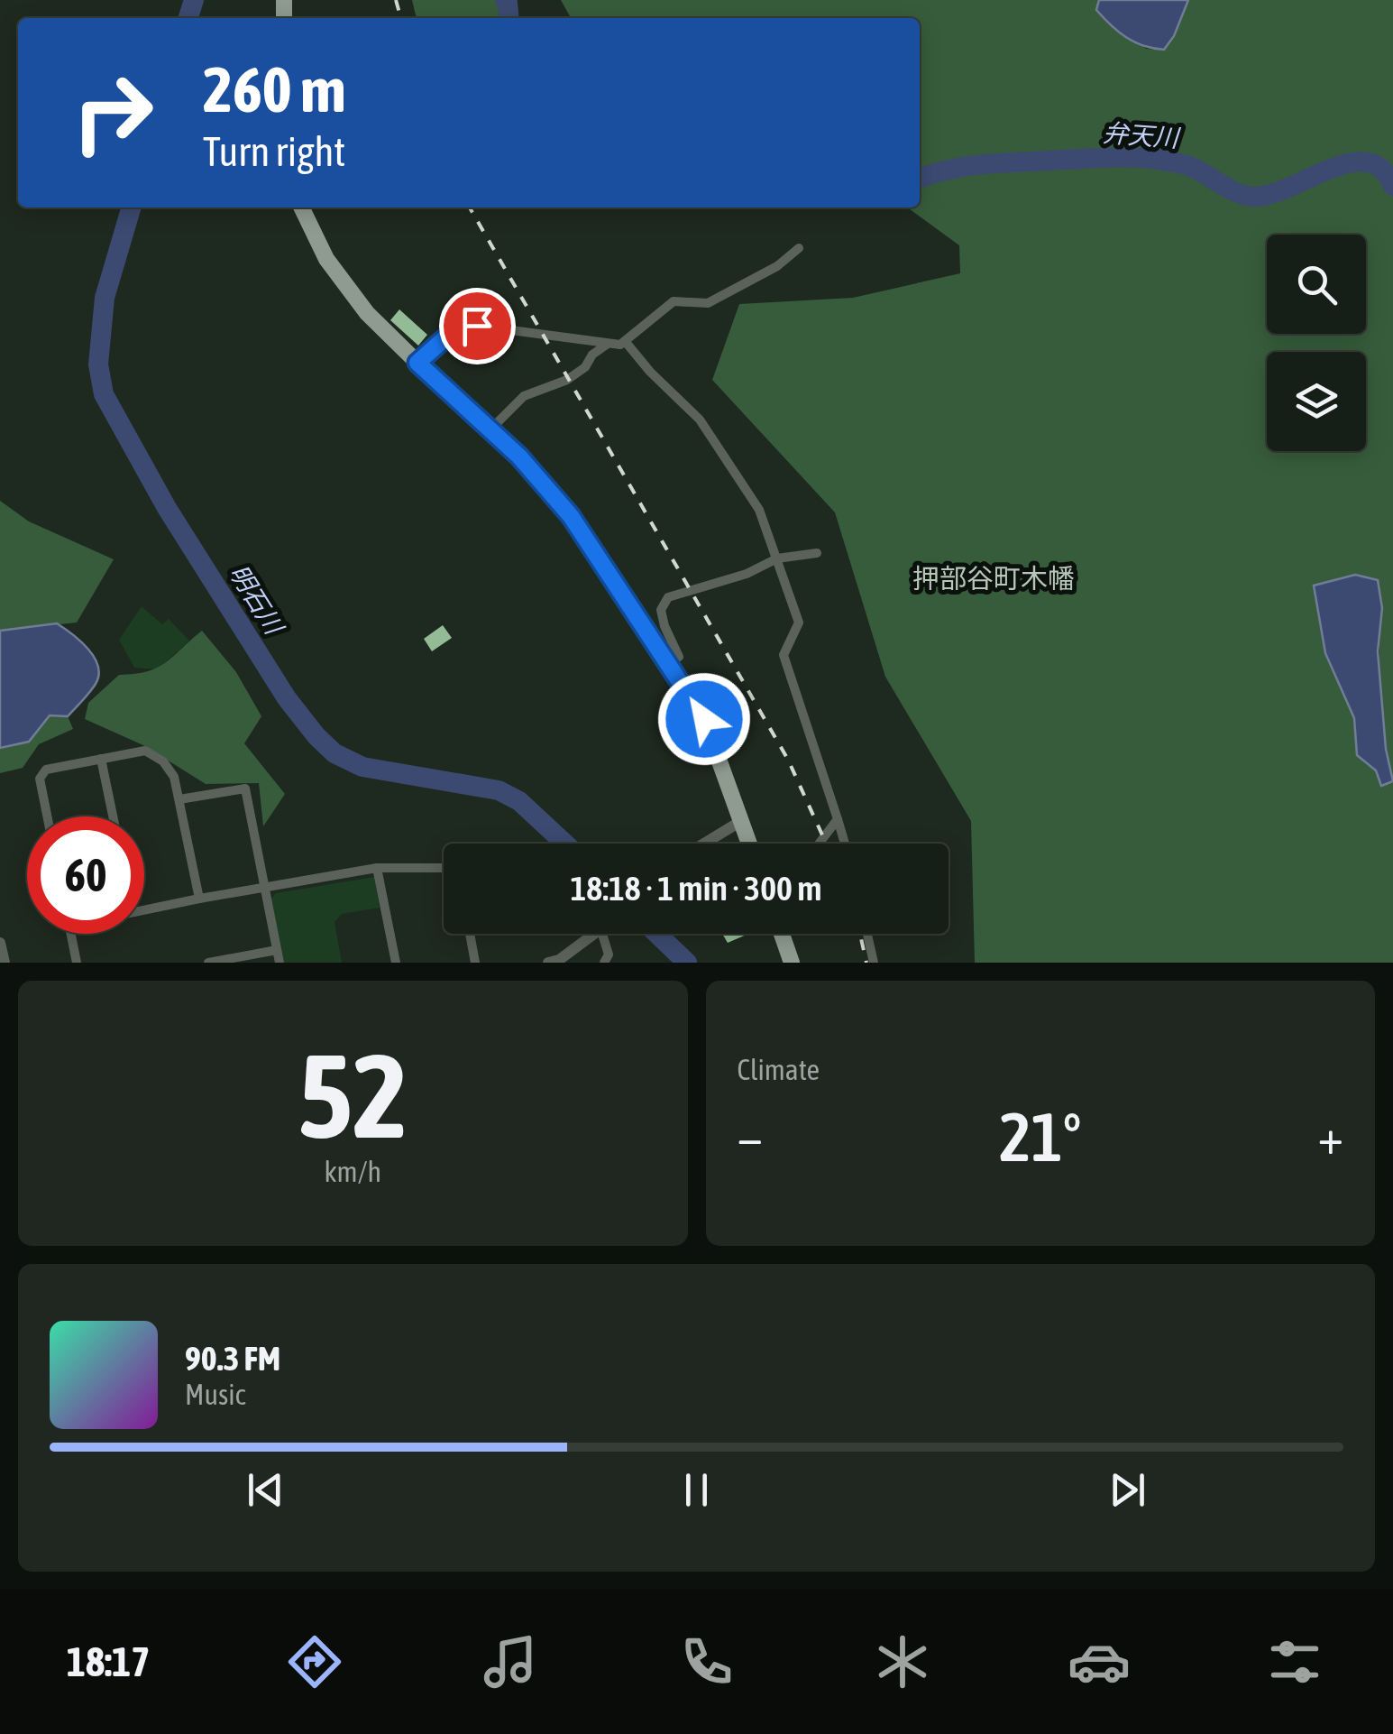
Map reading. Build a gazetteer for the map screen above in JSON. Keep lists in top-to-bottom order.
{
  "districts": ["押部谷町木幡"],
  "water": ["弁天川", "明石川"],
  "page": {
    "turn": ["260 m", "Turn right"],
    "limit": "60",
    "trip": "18:18 · 1 min · 300 m",
    "tile": [
      ["52", "km/h"],
      "Climate"
    ],
    "heat": ["−", "21°", "+"],
    "song": ["90.3 FM", "Music"],
    "tabs": "18:17"
  }
}
